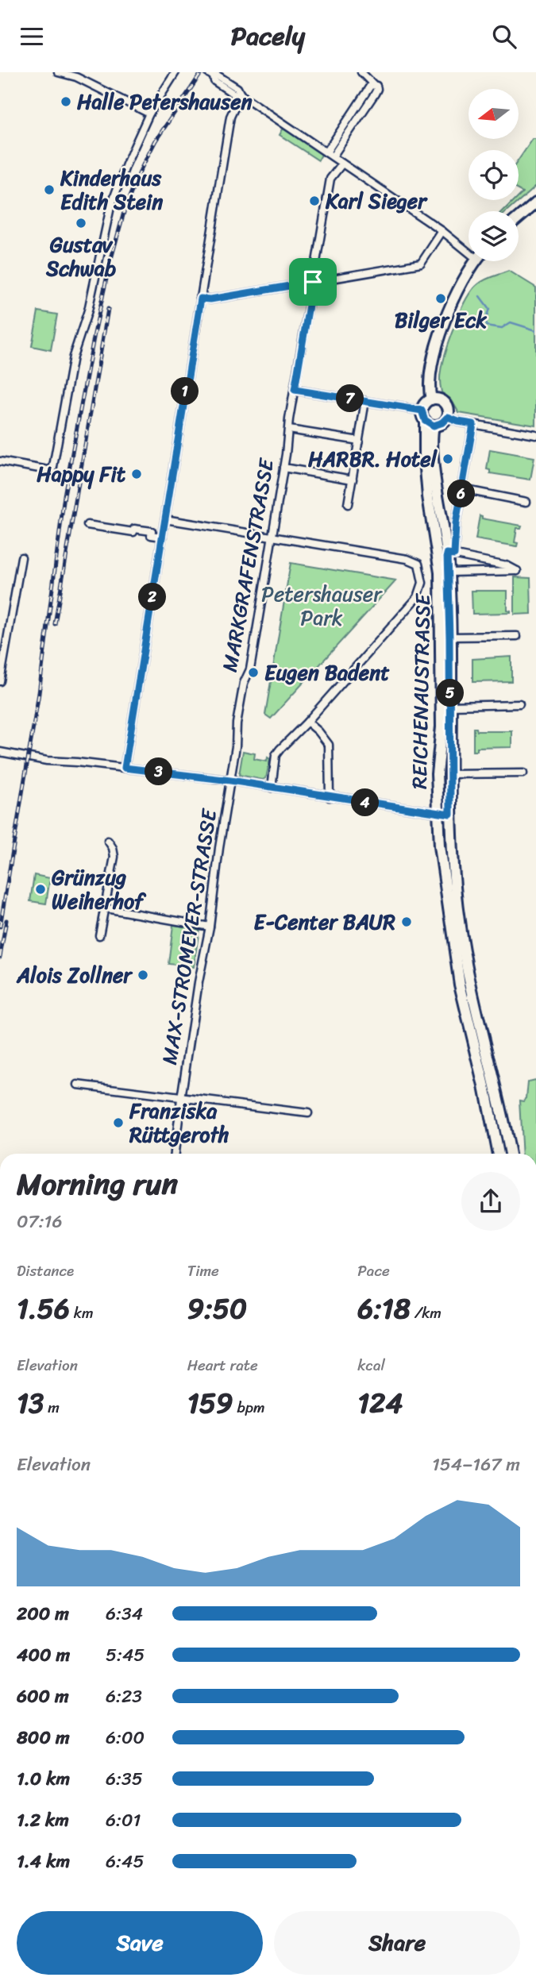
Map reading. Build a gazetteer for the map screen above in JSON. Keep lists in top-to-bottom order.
{
  "streets": {
    "main road": ["REICHENAUSTRASSE"],
    "street": ["MARKGRAFENSTRASSE", "MAX-STROMEYER-STRASSE"]
  },
  "crossings": [
    ["MARKGRAFENSTRASSE", "MAX-STROMEYER-STRASSE"]
  ],
  "parks": ["Petershauser Park"],
  "places": [
    "Halle Petershausen",
    "Kinderhaus Edith Stein",
    "Karl Sieger",
    "Gustav Schwab",
    "Bilger Eck",
    "HARBR. Hotel",
    "Happy Fit",
    "Eugen Badent",
    "Grünzug Weiherhof",
    "E-Center BAUR",
    "Alois Zollner",
    "Franziska Rüttgeroth"
  ],
  "north": "left",
  "page": {
    "header": "Pacely",
    "pins": [
      "1",
      "7",
      "6",
      "2",
      "5",
      "3",
      "4"
    ],
    "heading": ["Morning run", "07:16"],
    "stats": [
      ["Distance", "1.56 km"],
      ["Time", "9:50"],
      ["Pace", "6:18 /km"],
      ["Elevation", "13 m"],
      ["Heart rate", "159 bpm"],
      ["kcal", "124"]
    ],
    "chart": ["Elevation", "154–167 m"],
    "list": [
      {
        "name": "200 m",
        "note": "6:34"
      },
      {
        "name": "400 m",
        "note": "5:45"
      },
      {
        "name": "600 m",
        "note": "6:23"
      },
      {
        "name": "800 m",
        "note": "6:00"
      },
      {
        "name": "1.0 km",
        "note": "6:35"
      },
      {
        "name": "1.2 km",
        "note": "6:01"
      },
      {
        "name": "1.4 km",
        "note": "6:45"
      }
    ],
    "buttons": ["Save", "Share"]
  }
}
